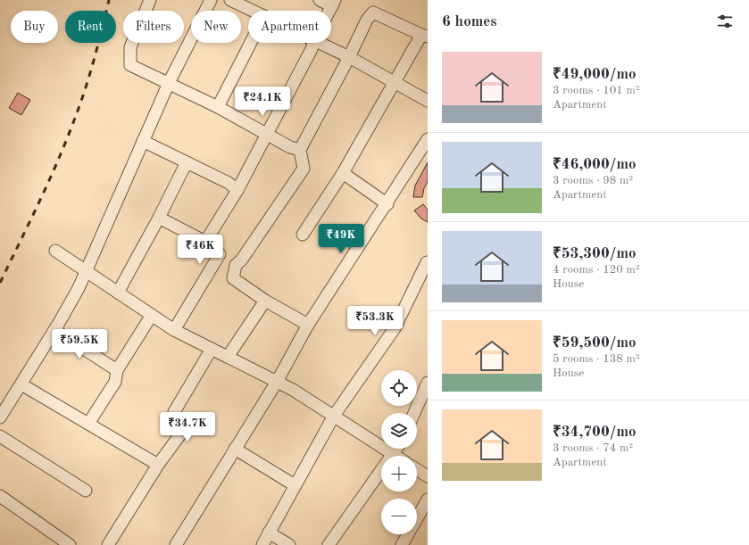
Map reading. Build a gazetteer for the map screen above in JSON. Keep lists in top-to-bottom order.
{
  "page": {
    "heading": "6 homes",
    "chip": [
      "Buy",
      "Rent",
      "Filters",
      "New",
      "Apartment"
    ],
    "list": [
      {
        "name": "₹49,000/mo",
        "note": "3 rooms · 101 m² · Apartment"
      },
      {
        "name": "₹46,000/mo",
        "note": "3 rooms · 98 m² · Apartment"
      },
      {
        "name": "₹53,300/mo",
        "note": "4 rooms · 120 m² · House"
      },
      {
        "name": "₹59,500/mo",
        "note": "5 rooms · 138 m² · House"
      },
      {
        "name": "₹34,700/mo",
        "note": "3 rooms · 74 m² · Apartment"
      }
    ],
    "price": [
      "₹24.1K",
      "₹49K",
      "₹46K",
      "₹53.3K",
      "₹59.5K",
      "₹34.7K"
    ],
    "map_buttons": ["+", "−"]
  }
}
